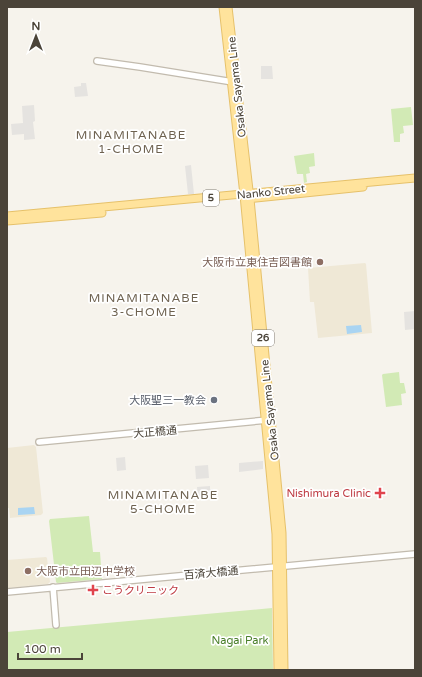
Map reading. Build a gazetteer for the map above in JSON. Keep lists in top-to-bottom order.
{
  "streets": {
    "main road": [
      "Osaka Sayama Line",
      "Nanko Street",
      "5",
      "26"
    ],
    "street": ["大正橋通", "百済大橋通"]
  },
  "crossings": [
    ["Osaka Sayama Line", "Nanko Street"],
    ["Osaka Sayama Line", "大正橋通"],
    ["Osaka Sayama Line", "百済大橋通"]
  ],
  "districts": ["MINAMITANABE 1-CHOME", "MINAMITANABE 3-CHOME", "MINAMITANABE 5-CHOME"],
  "parks": ["Nagai Park"],
  "places": {
    "other": ["大阪市立東住吉図書館", "大阪聖三一教会", "大阪市立田辺中学校"],
    "health": ["Nishimura Clinic", "こうクリニック"]
  },
  "scale_bar": "100 m",
  "north": "top"
}
